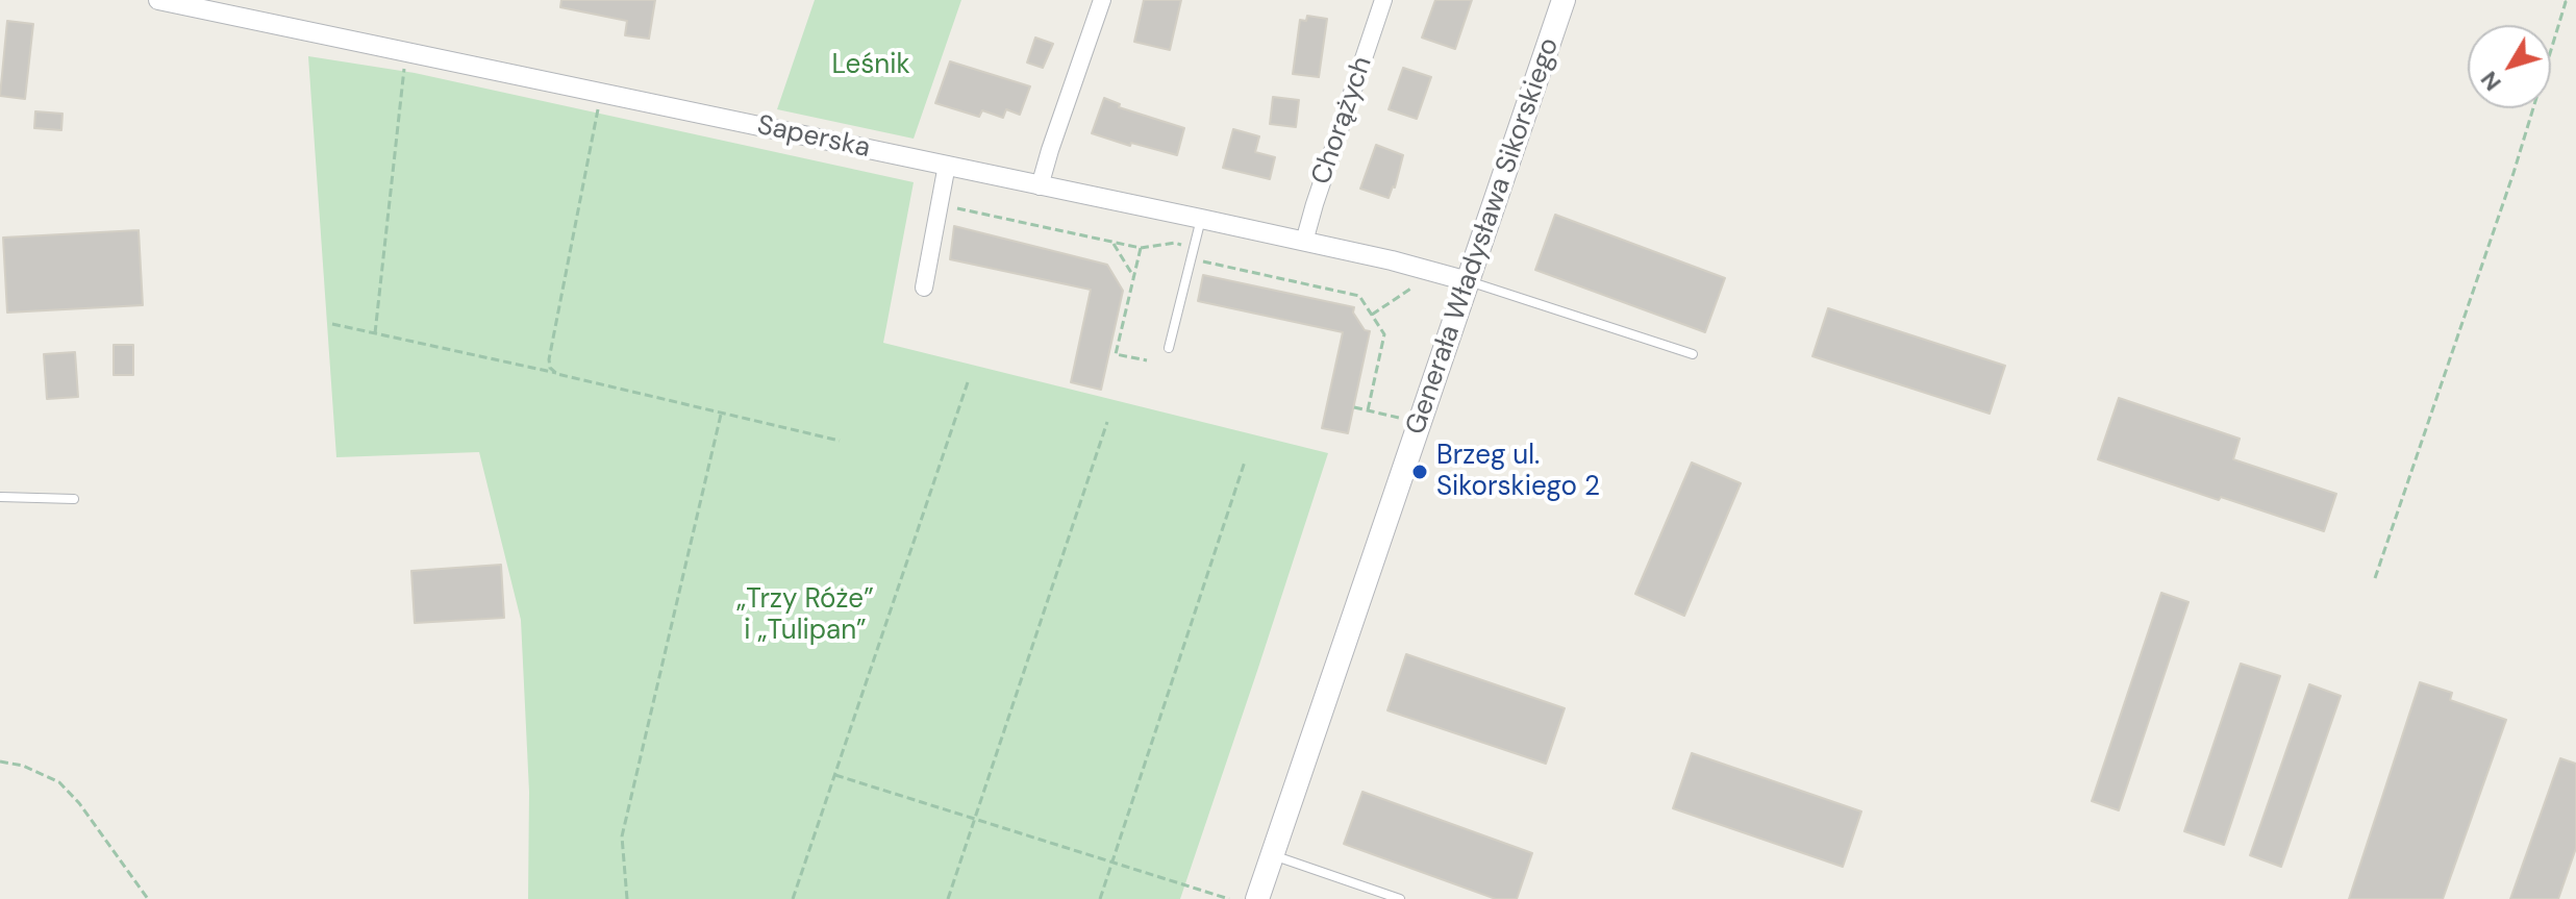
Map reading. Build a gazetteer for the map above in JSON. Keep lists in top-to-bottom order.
{
  "streets": {
    "main road": ["Generała Władysława Sikorskiego"],
    "street": ["Chorążych", "Saperska"]
  },
  "crossings": [
    ["Chorążych", "Saperska"],
    ["Saperska", "Generała Władysława Sikorskiego"]
  ],
  "parks": ["Leśnik", "„Trzy Róże” i „Tulipan”"],
  "places": ["Brzeg ul. Sikorskiego 2"],
  "north": "bottom left"
}
